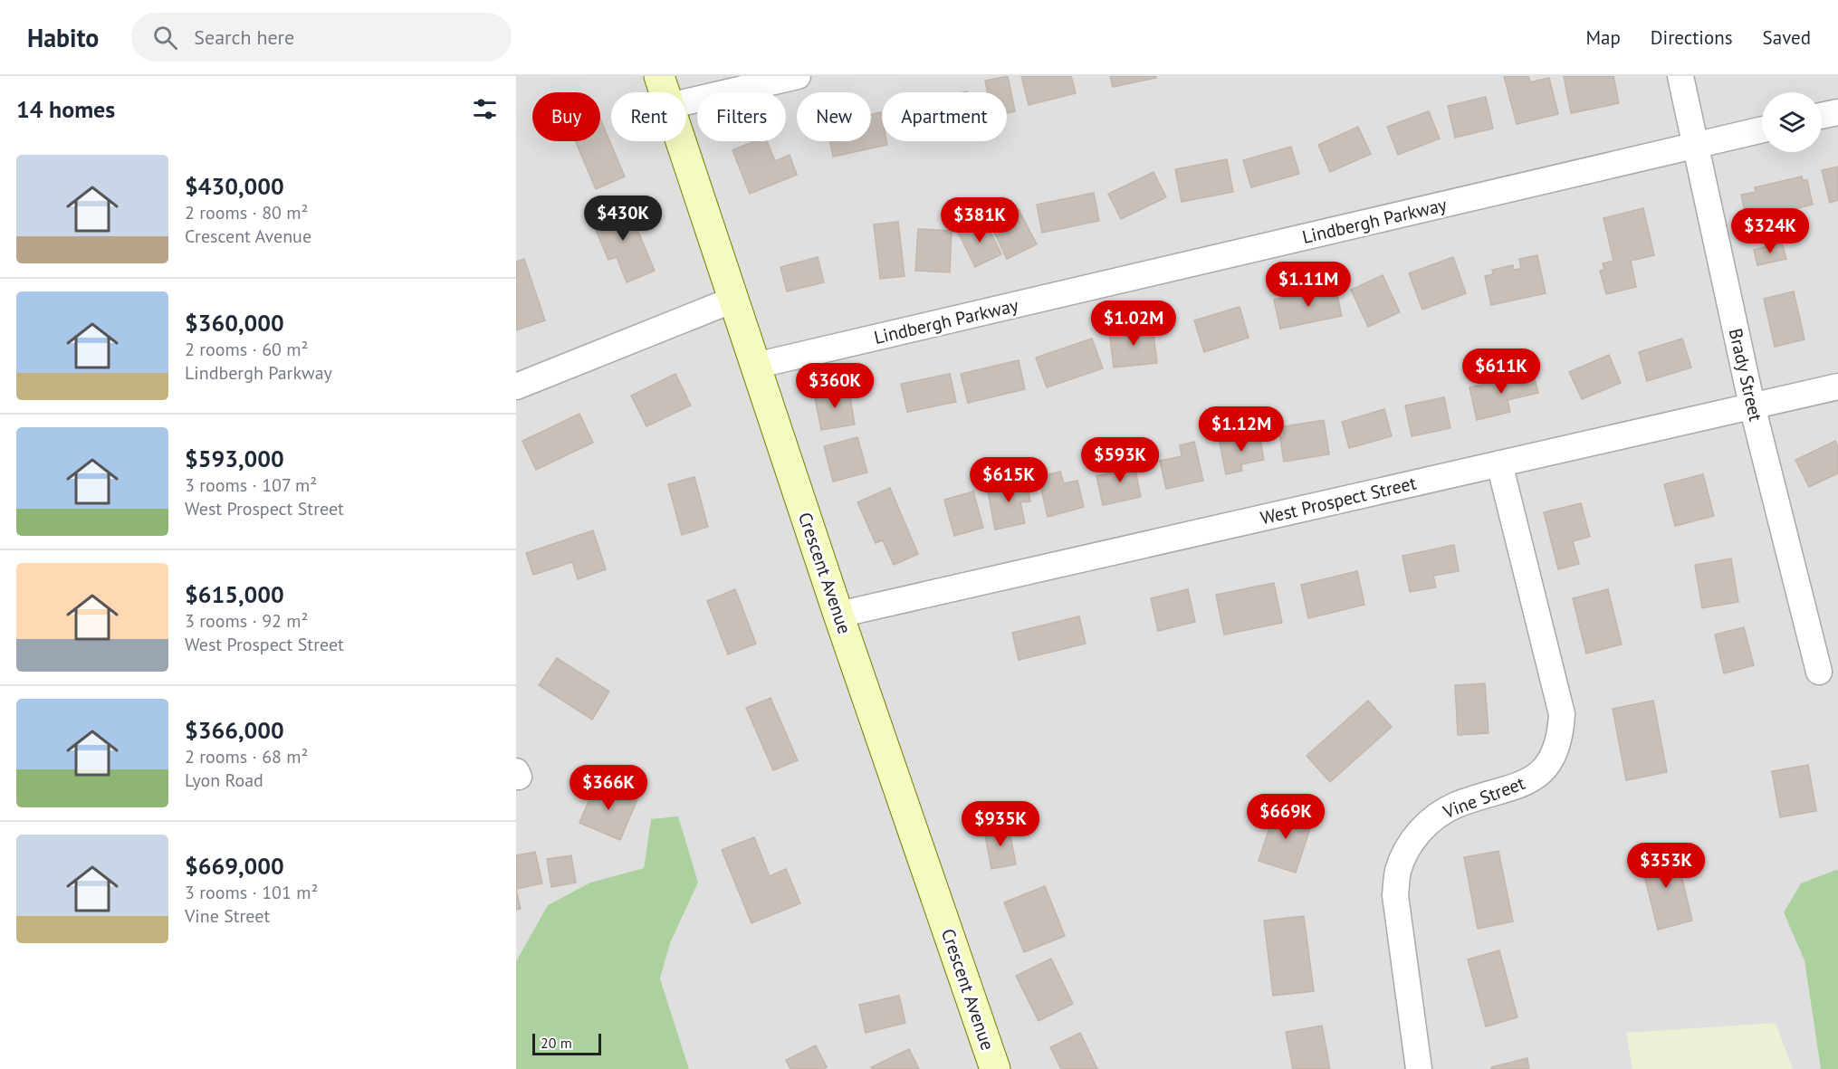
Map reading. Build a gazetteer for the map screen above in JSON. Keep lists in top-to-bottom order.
{
  "streets": {
    "main road": ["Crescent Avenue"],
    "street": [
      "Lindbergh Parkway",
      "Brady Street",
      "West Prospect Street",
      "Vine Street"
    ]
  },
  "crossings": [
    ["Lindbergh Parkway", "Brady Street"],
    ["Lindbergh Parkway", "Crescent Avenue"],
    ["Brady Street", "West Prospect Street"],
    ["West Prospect Street", "Crescent Avenue"],
    ["West Prospect Street", "Vine Street"]
  ],
  "scale_bar": "20 m",
  "page": {
    "header": "Habito",
    "search": "Search here",
    "nav": ["Map", "Directions", "Saved"],
    "heading": "14 homes",
    "chip": [
      "Buy",
      "Rent",
      "Filters",
      "New",
      "Apartment"
    ],
    "list": [
      {
        "name": "$430,000",
        "note": "2 rooms · 80 m² · Crescent Avenue"
      },
      {
        "name": "$360,000",
        "note": "2 rooms · 60 m² · Lindbergh Parkway"
      },
      {
        "name": "$593,000",
        "note": "3 rooms · 107 m² · West Prospect Street"
      },
      {
        "name": "$615,000",
        "note": "3 rooms · 92 m² · West Prospect Street"
      },
      {
        "name": "$366,000",
        "note": "2 rooms · 68 m² · Lyon Road"
      },
      {
        "name": "$669,000",
        "note": "3 rooms · 101 m² · Vine Street"
      }
    ],
    "price": [
      "$430K",
      "$381K",
      "$324K",
      "$1.11M",
      "$1.02M",
      "$611K",
      "$360K",
      "$1.12M",
      "$593K",
      "$615K",
      "$366K",
      "$669K",
      "$935K",
      "$353K"
    ],
    "scale": "20 m"
  }
}
